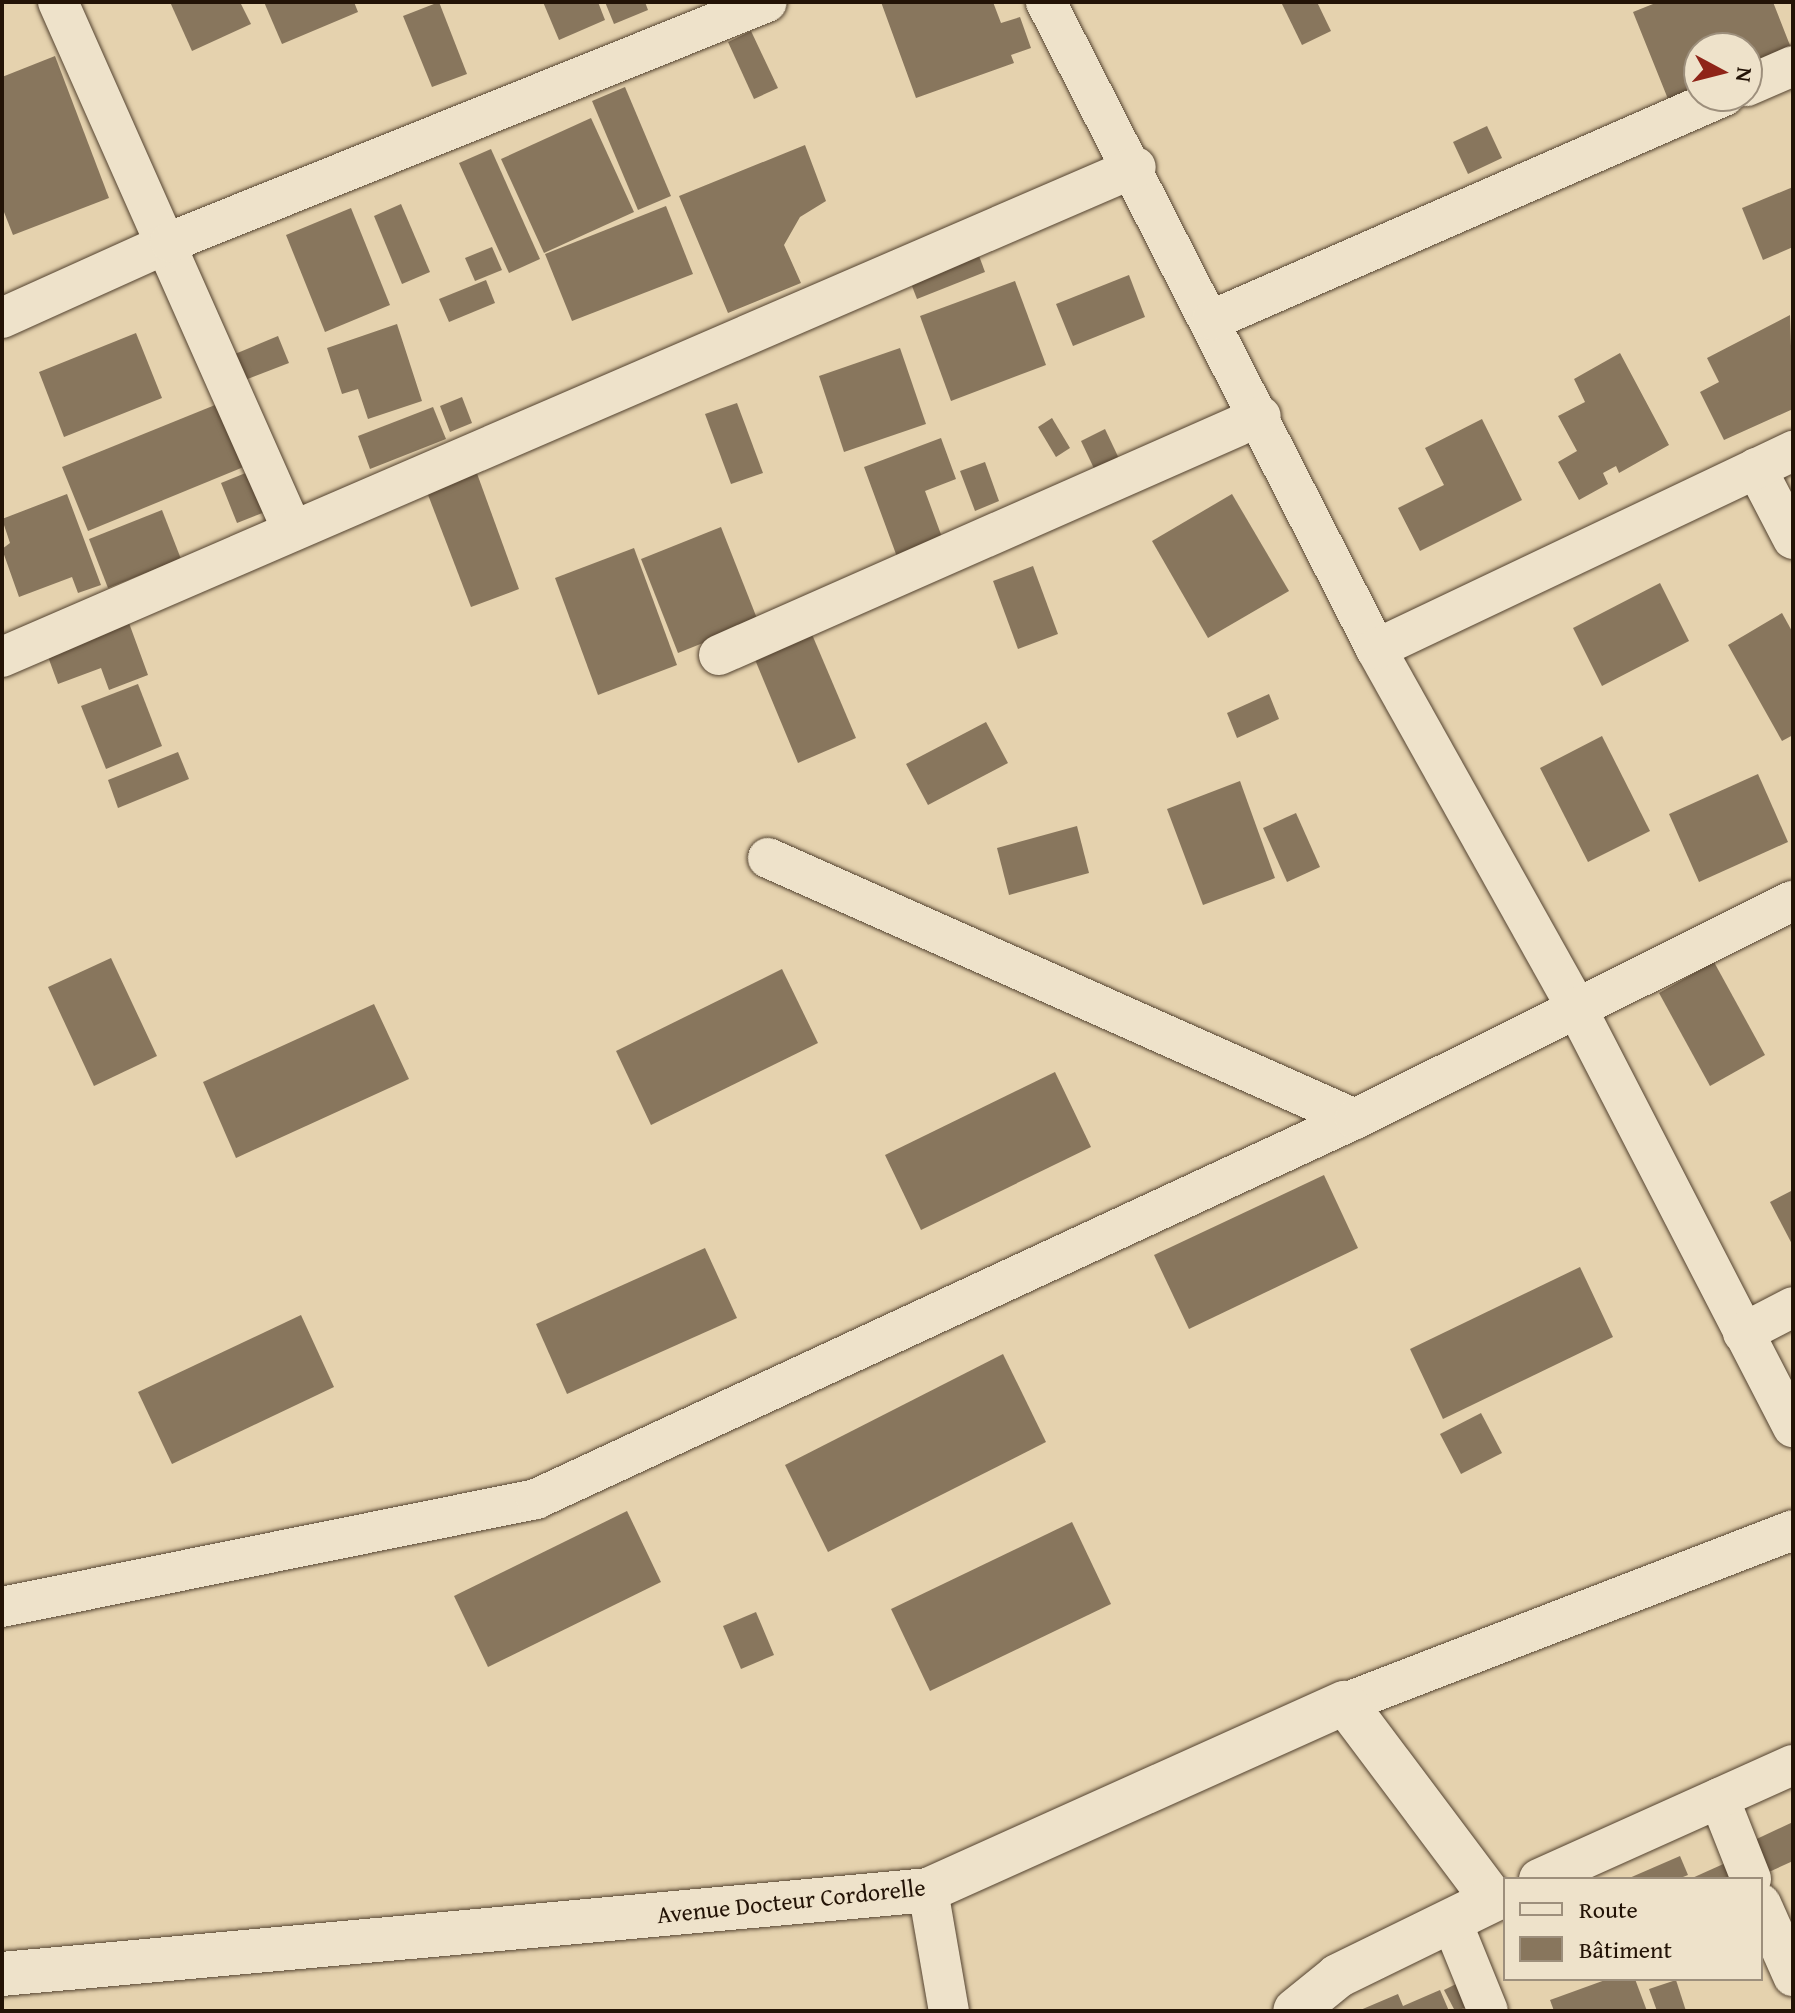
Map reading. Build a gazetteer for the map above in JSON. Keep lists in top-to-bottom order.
{
  "streets": {
    "street": ["Avenue Docteur Cordorelle"]
  },
  "legend": ["Route", "Bâtiment"],
  "north": "right"
}
